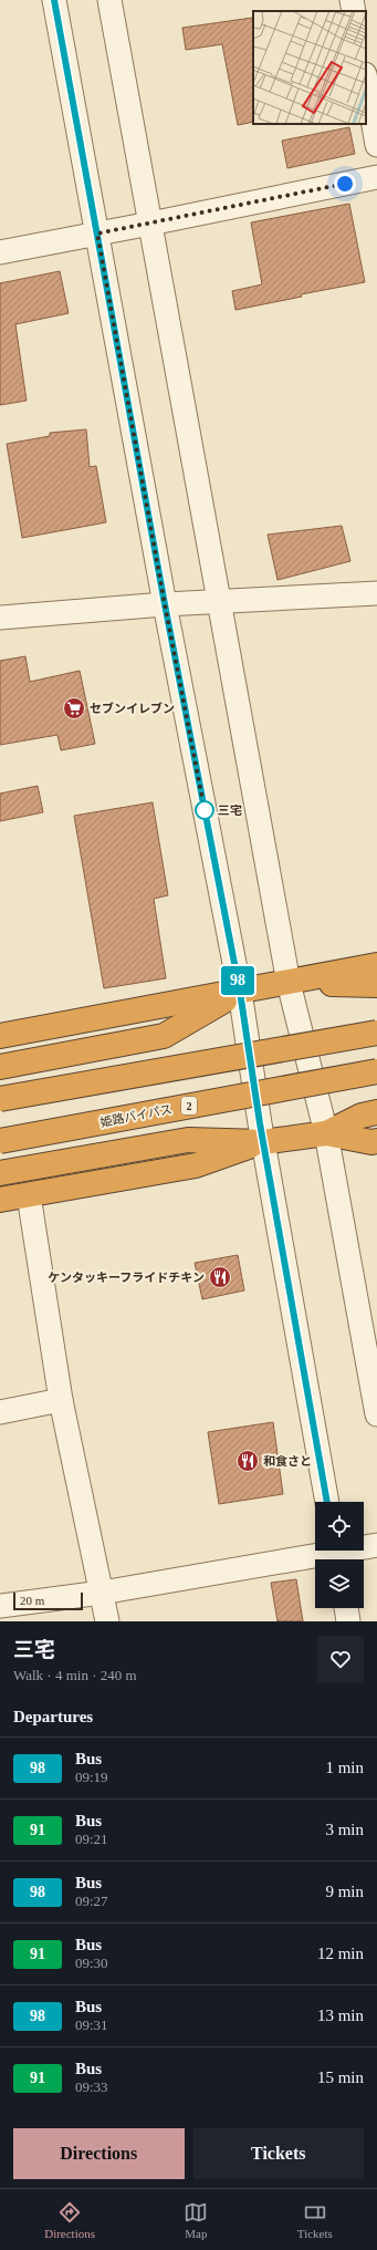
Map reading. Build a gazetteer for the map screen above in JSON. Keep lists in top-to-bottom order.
{
  "streets": {
    "highway": ["2", "姫路バイパス"]
  },
  "places": {
    "supermarket": ["セブンイレブン"],
    "other": ["三宅"],
    "restaurant": ["ケンタッキーフライドチキン", "和食さと"]
  },
  "lines": ["bus line 98"],
  "scale_bar": "20 m",
  "page": {
    "on_map": "98",
    "scale": "20 m",
    "heading": [
      ["三宅", "Walk · 4 min · 240 m"],
      "Departures"
    ],
    "list": [
      {
        "mark": "98",
        "name": "Bus",
        "note": "09:19",
        "value": "1 min"
      },
      {
        "mark": "91",
        "name": "Bus",
        "note": "09:21",
        "value": "3 min"
      },
      {
        "mark": "98",
        "name": "Bus",
        "note": "09:27",
        "value": "9 min"
      },
      {
        "mark": "91",
        "name": "Bus",
        "note": "09:30",
        "value": "12 min"
      },
      {
        "mark": "98",
        "name": "Bus",
        "note": "09:31",
        "value": "13 min"
      },
      {
        "mark": "91",
        "name": "Bus",
        "note": "09:33",
        "value": "15 min"
      }
    ],
    "buttons": ["Directions", "Tickets"],
    "tabs": ["Directions", "Map", "Tickets"]
  }
}
